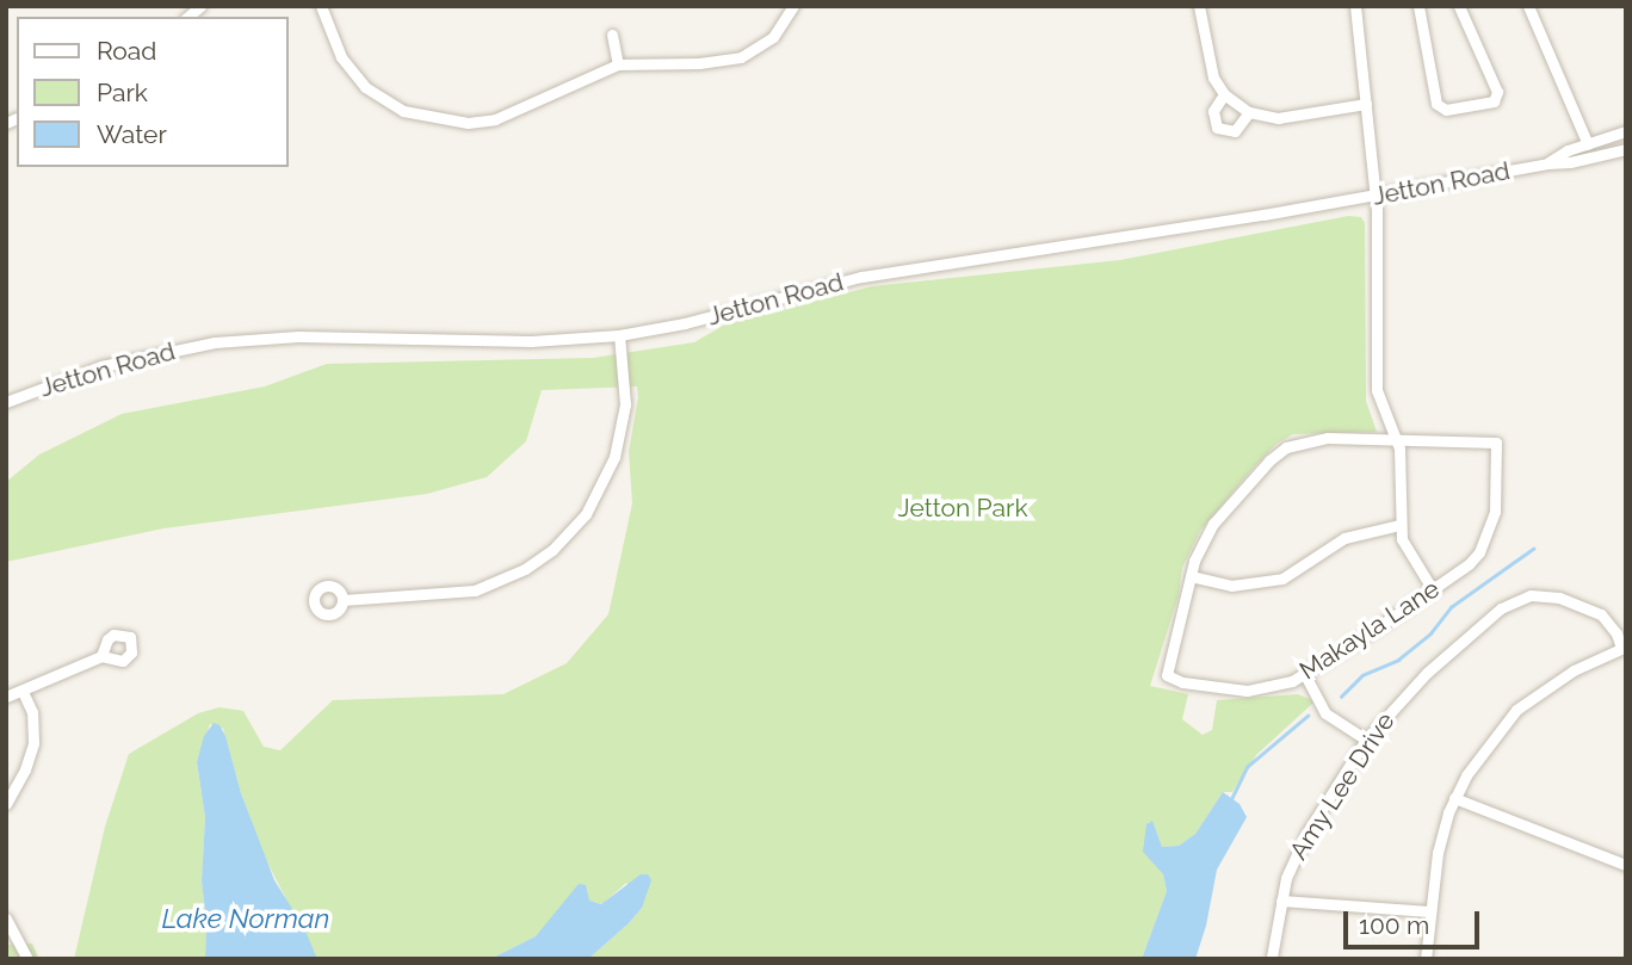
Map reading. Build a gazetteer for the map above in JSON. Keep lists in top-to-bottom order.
{
  "streets": {
    "street": ["Jetton Road", "Makayla Lane", "Amy Lee Drive"]
  },
  "water": ["Lake Norman"],
  "parks": ["Jetton Park"],
  "legend": ["Road", "Park", "Water"],
  "scale_bar": "100 m"
}
